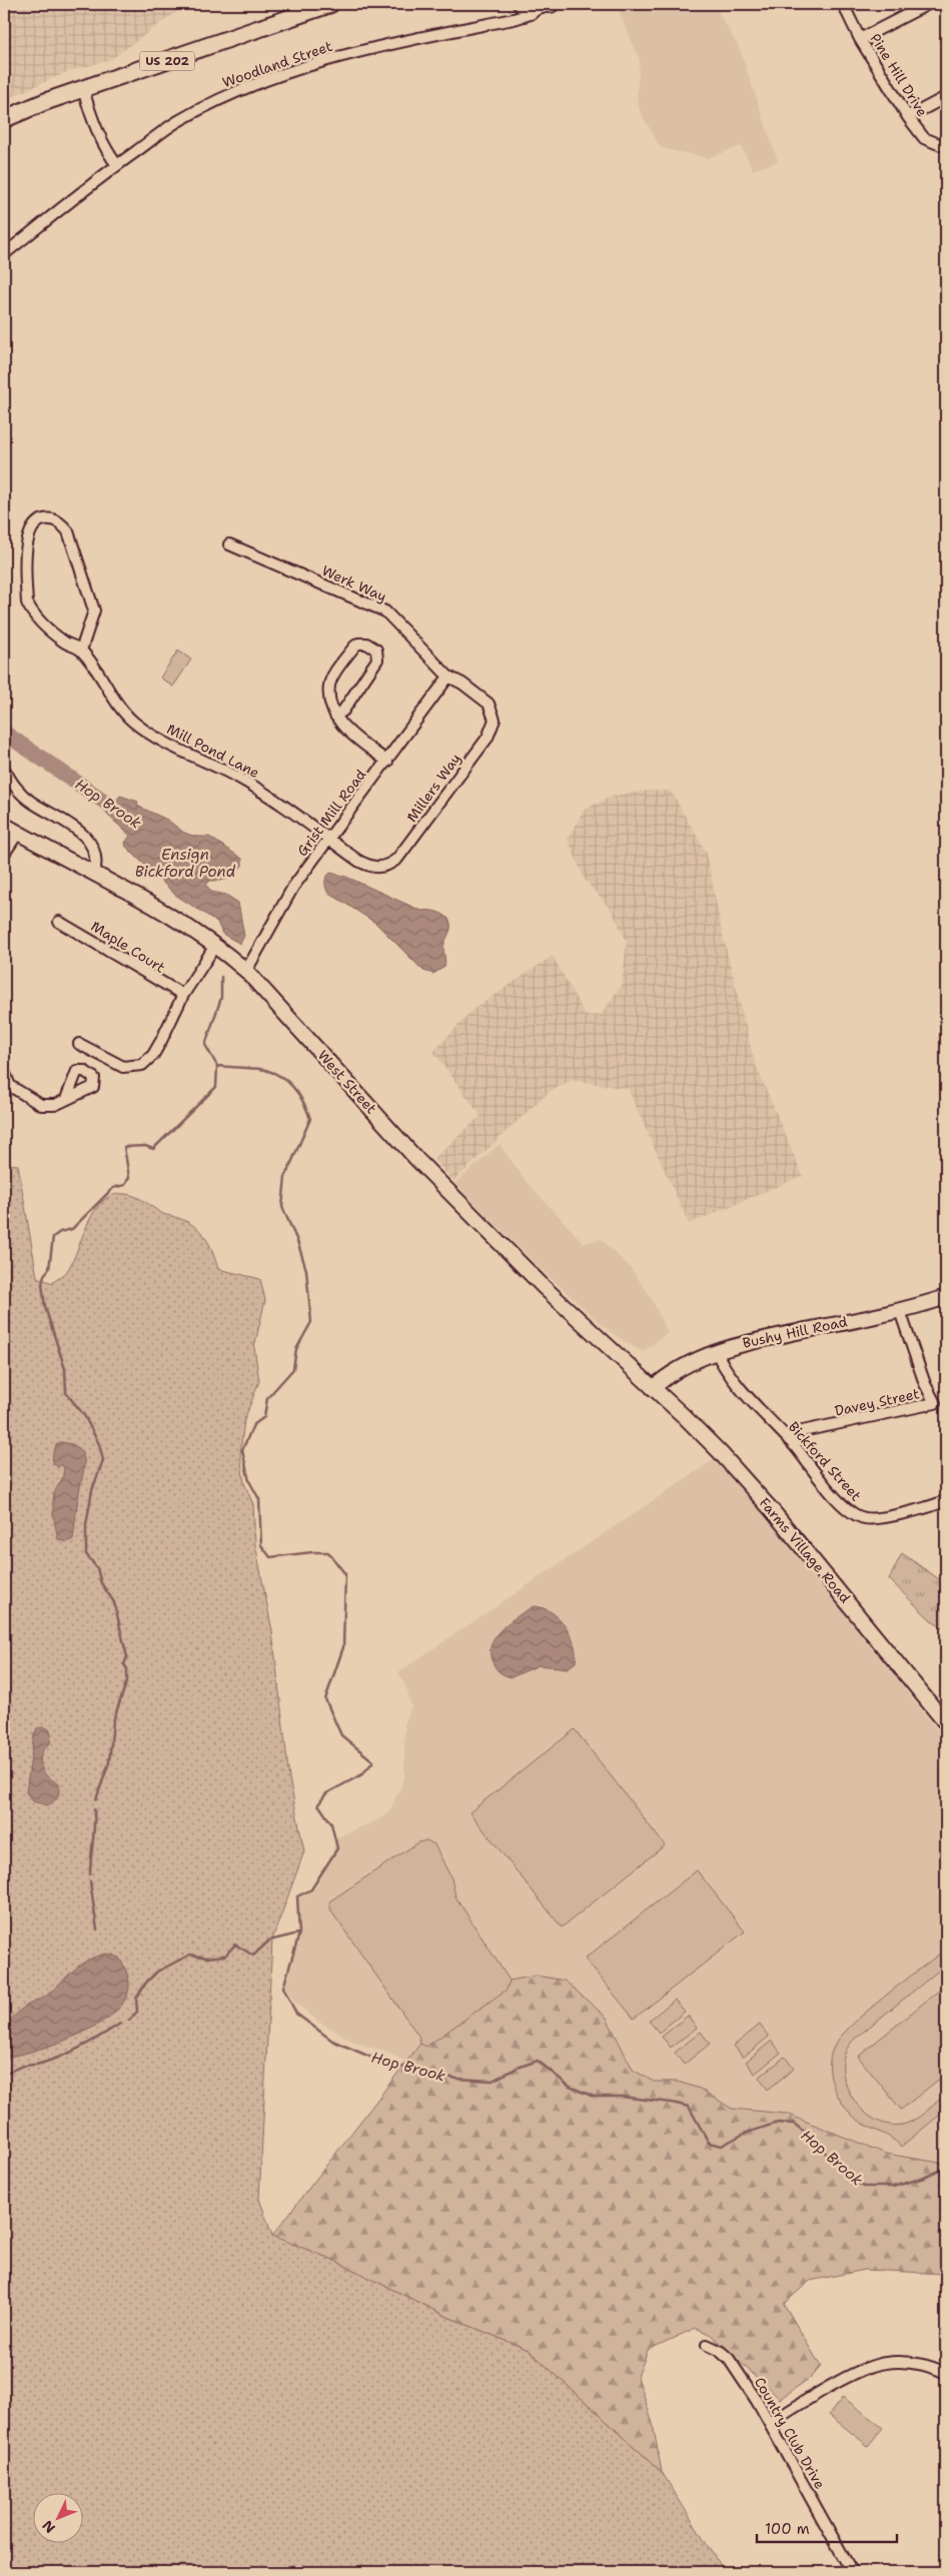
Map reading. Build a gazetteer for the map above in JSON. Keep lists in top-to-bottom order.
{
  "streets": {
    "highway": ["US 202"],
    "main road": ["West Street", "Bushy Hill Road", "Farms Village Road"],
    "street": [
      "Woodland Street",
      "Pine Hill Drive",
      "Werk Way",
      "Mill Pond Lane",
      "Millers Way",
      "Grist Mill Road",
      "Maple Court",
      "Davey Street",
      "Bickford Street",
      "Country Club Drive"
    ]
  },
  "crossings": [
    ["Werk Way", "Millers Way"],
    ["Werk Way", "Grist Mill Road"],
    ["Mill Pond Lane", "Millers Way"],
    ["Mill Pond Lane", "Grist Mill Road"],
    ["Millers Way", "Grist Mill Road"],
    ["Grist Mill Road", "West Street"],
    ["West Street", "Bushy Hill Road"],
    ["West Street", "Farms Village Road"],
    ["Bushy Hill Road", "Davey Street"],
    ["Bushy Hill Road", "Bickford Street"],
    ["Bushy Hill Road", "Farms Village Road"],
    ["Davey Street", "Bickford Street"]
  ],
  "water": ["Hop Brook", "Ensign Bickford Pond"],
  "scale_bar": "100 m",
  "north": "bottom left"
}
